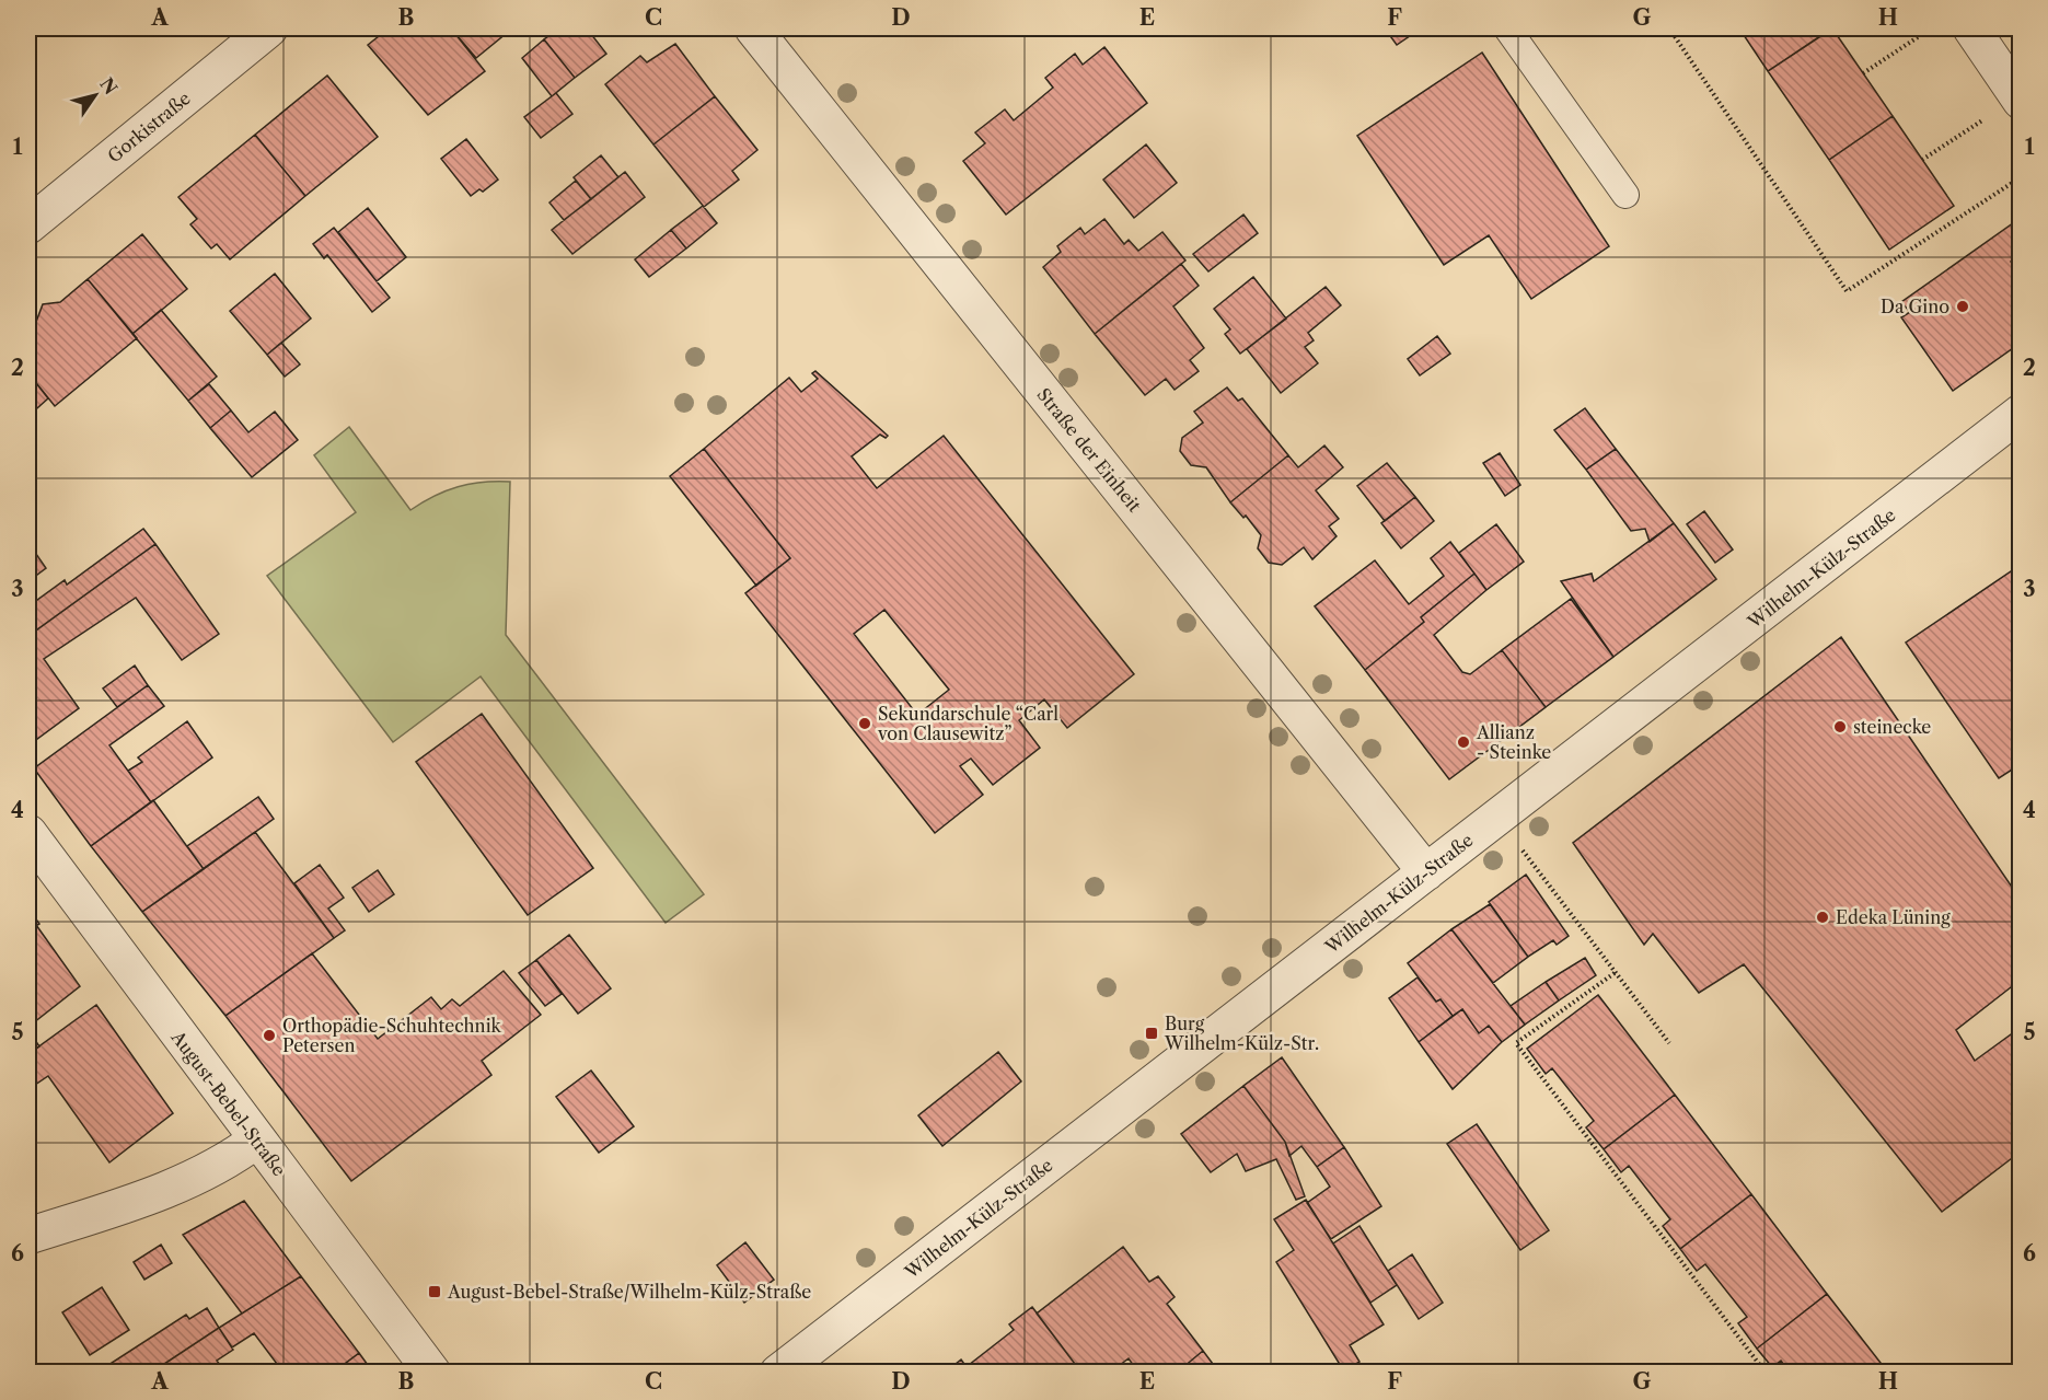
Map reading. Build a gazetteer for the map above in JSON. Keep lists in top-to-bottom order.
{
  "streets": {
    "street": [
      "Gorkistraße",
      "Straße der Einheit",
      "Wilhelm-Külz-Straße",
      "August-Bebel-Straße"
    ]
  },
  "crossings": [
    ["Straße der Einheit", "Wilhelm-Külz-Straße"]
  ],
  "places": {
    "other": [
      "Da Gino",
      "Sekundarschule “Carl von Clausewitz”",
      "steinecke",
      "Allianz - Steinke",
      "Edeka Lüning",
      "Orthopädie-Schuhtechnik Petersen"
    ],
    "transit": ["Burg Wilhelm-Külz-Str.", "August-Bebel-Straße/Wilhelm-Külz-Straße"]
  },
  "north": "top right",
  "grid": {
    "columns": [
      "A",
      "B",
      "C",
      "D",
      "E",
      "F",
      "G",
      "H"
    ],
    "rows": [
      "1",
      "2",
      "3",
      "4",
      "5",
      "6"
    ]
  }
}
